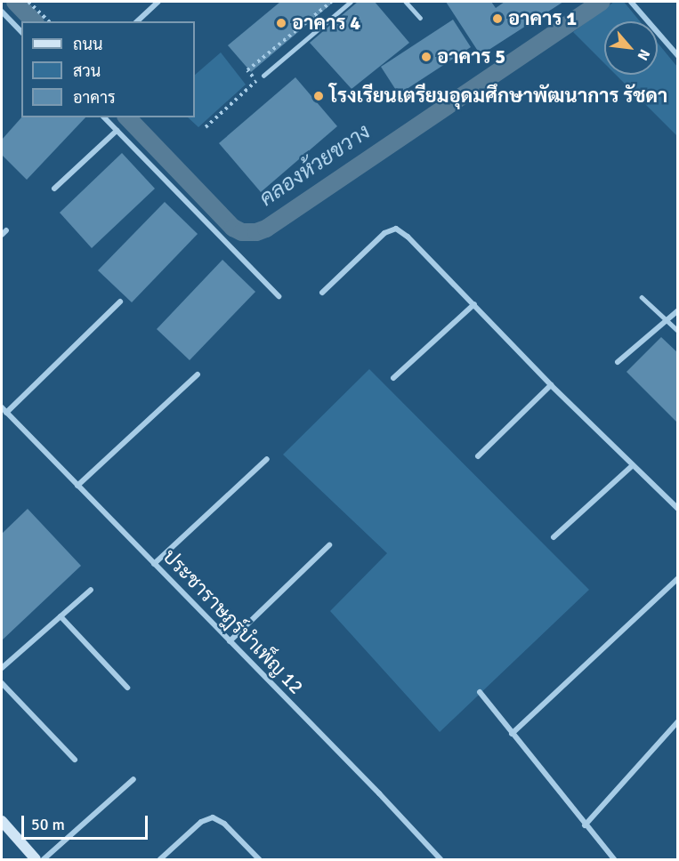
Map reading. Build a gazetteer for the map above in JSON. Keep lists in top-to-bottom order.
{
  "streets": {
    "street": ["ประชาราษฎร์บำเพ็ญ 12"]
  },
  "water": ["คลองห้วยขวาง"],
  "places": [
    "อาคาร 1",
    "อาคาร 4",
    "อาคาร 5",
    "โรงเรียนเตรียมอุดมศึกษาพัฒนาการ รัชดา"
  ],
  "legend": ["ถนน", "สวน", "อาคาร"],
  "scale_bar": "50 m",
  "north": "bottom right"
}
